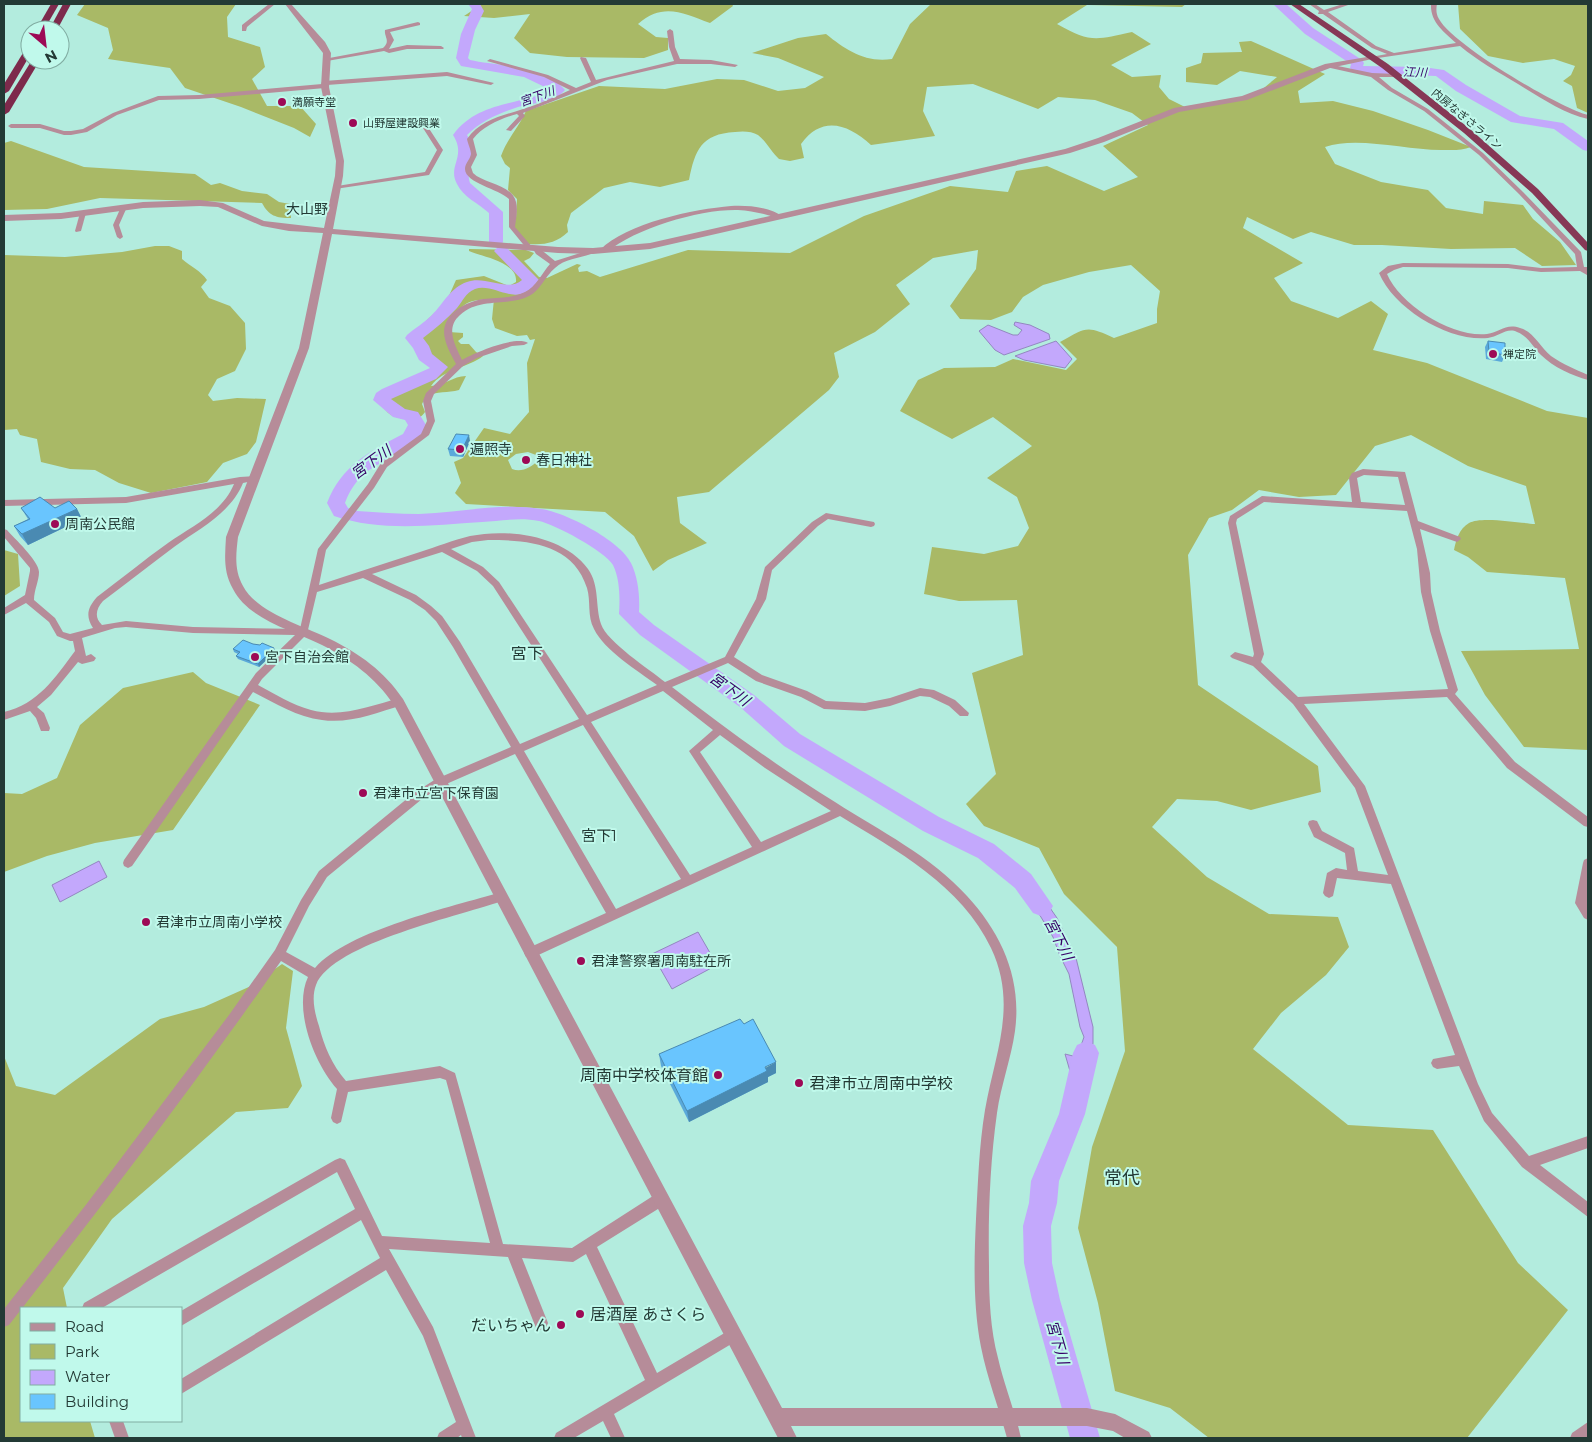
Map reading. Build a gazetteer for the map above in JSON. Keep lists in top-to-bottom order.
{
  "streets": {
    "highway": ["内房なぎさライン"]
  },
  "districts": [
    "大山野",
    "宮下",
    "宮下1",
    "常代"
  ],
  "water": ["江川", "宮下川"],
  "places": [
    "満願寺堂",
    "山野屋建設興業",
    "禅定院",
    "遍照寺",
    "春日神社",
    "周南公民館",
    "宮下自治会館",
    "君津市立宮下保育園",
    "君津市立周南小学校",
    "君津警察署周南駐在所",
    "周南中学校体育館",
    "君津市立周南中学校",
    "居酒屋 あさくら",
    "だいちゃん"
  ],
  "legend": [
    "Road",
    "Park",
    "Water",
    "Building"
  ],
  "north": "bottom right"
}
